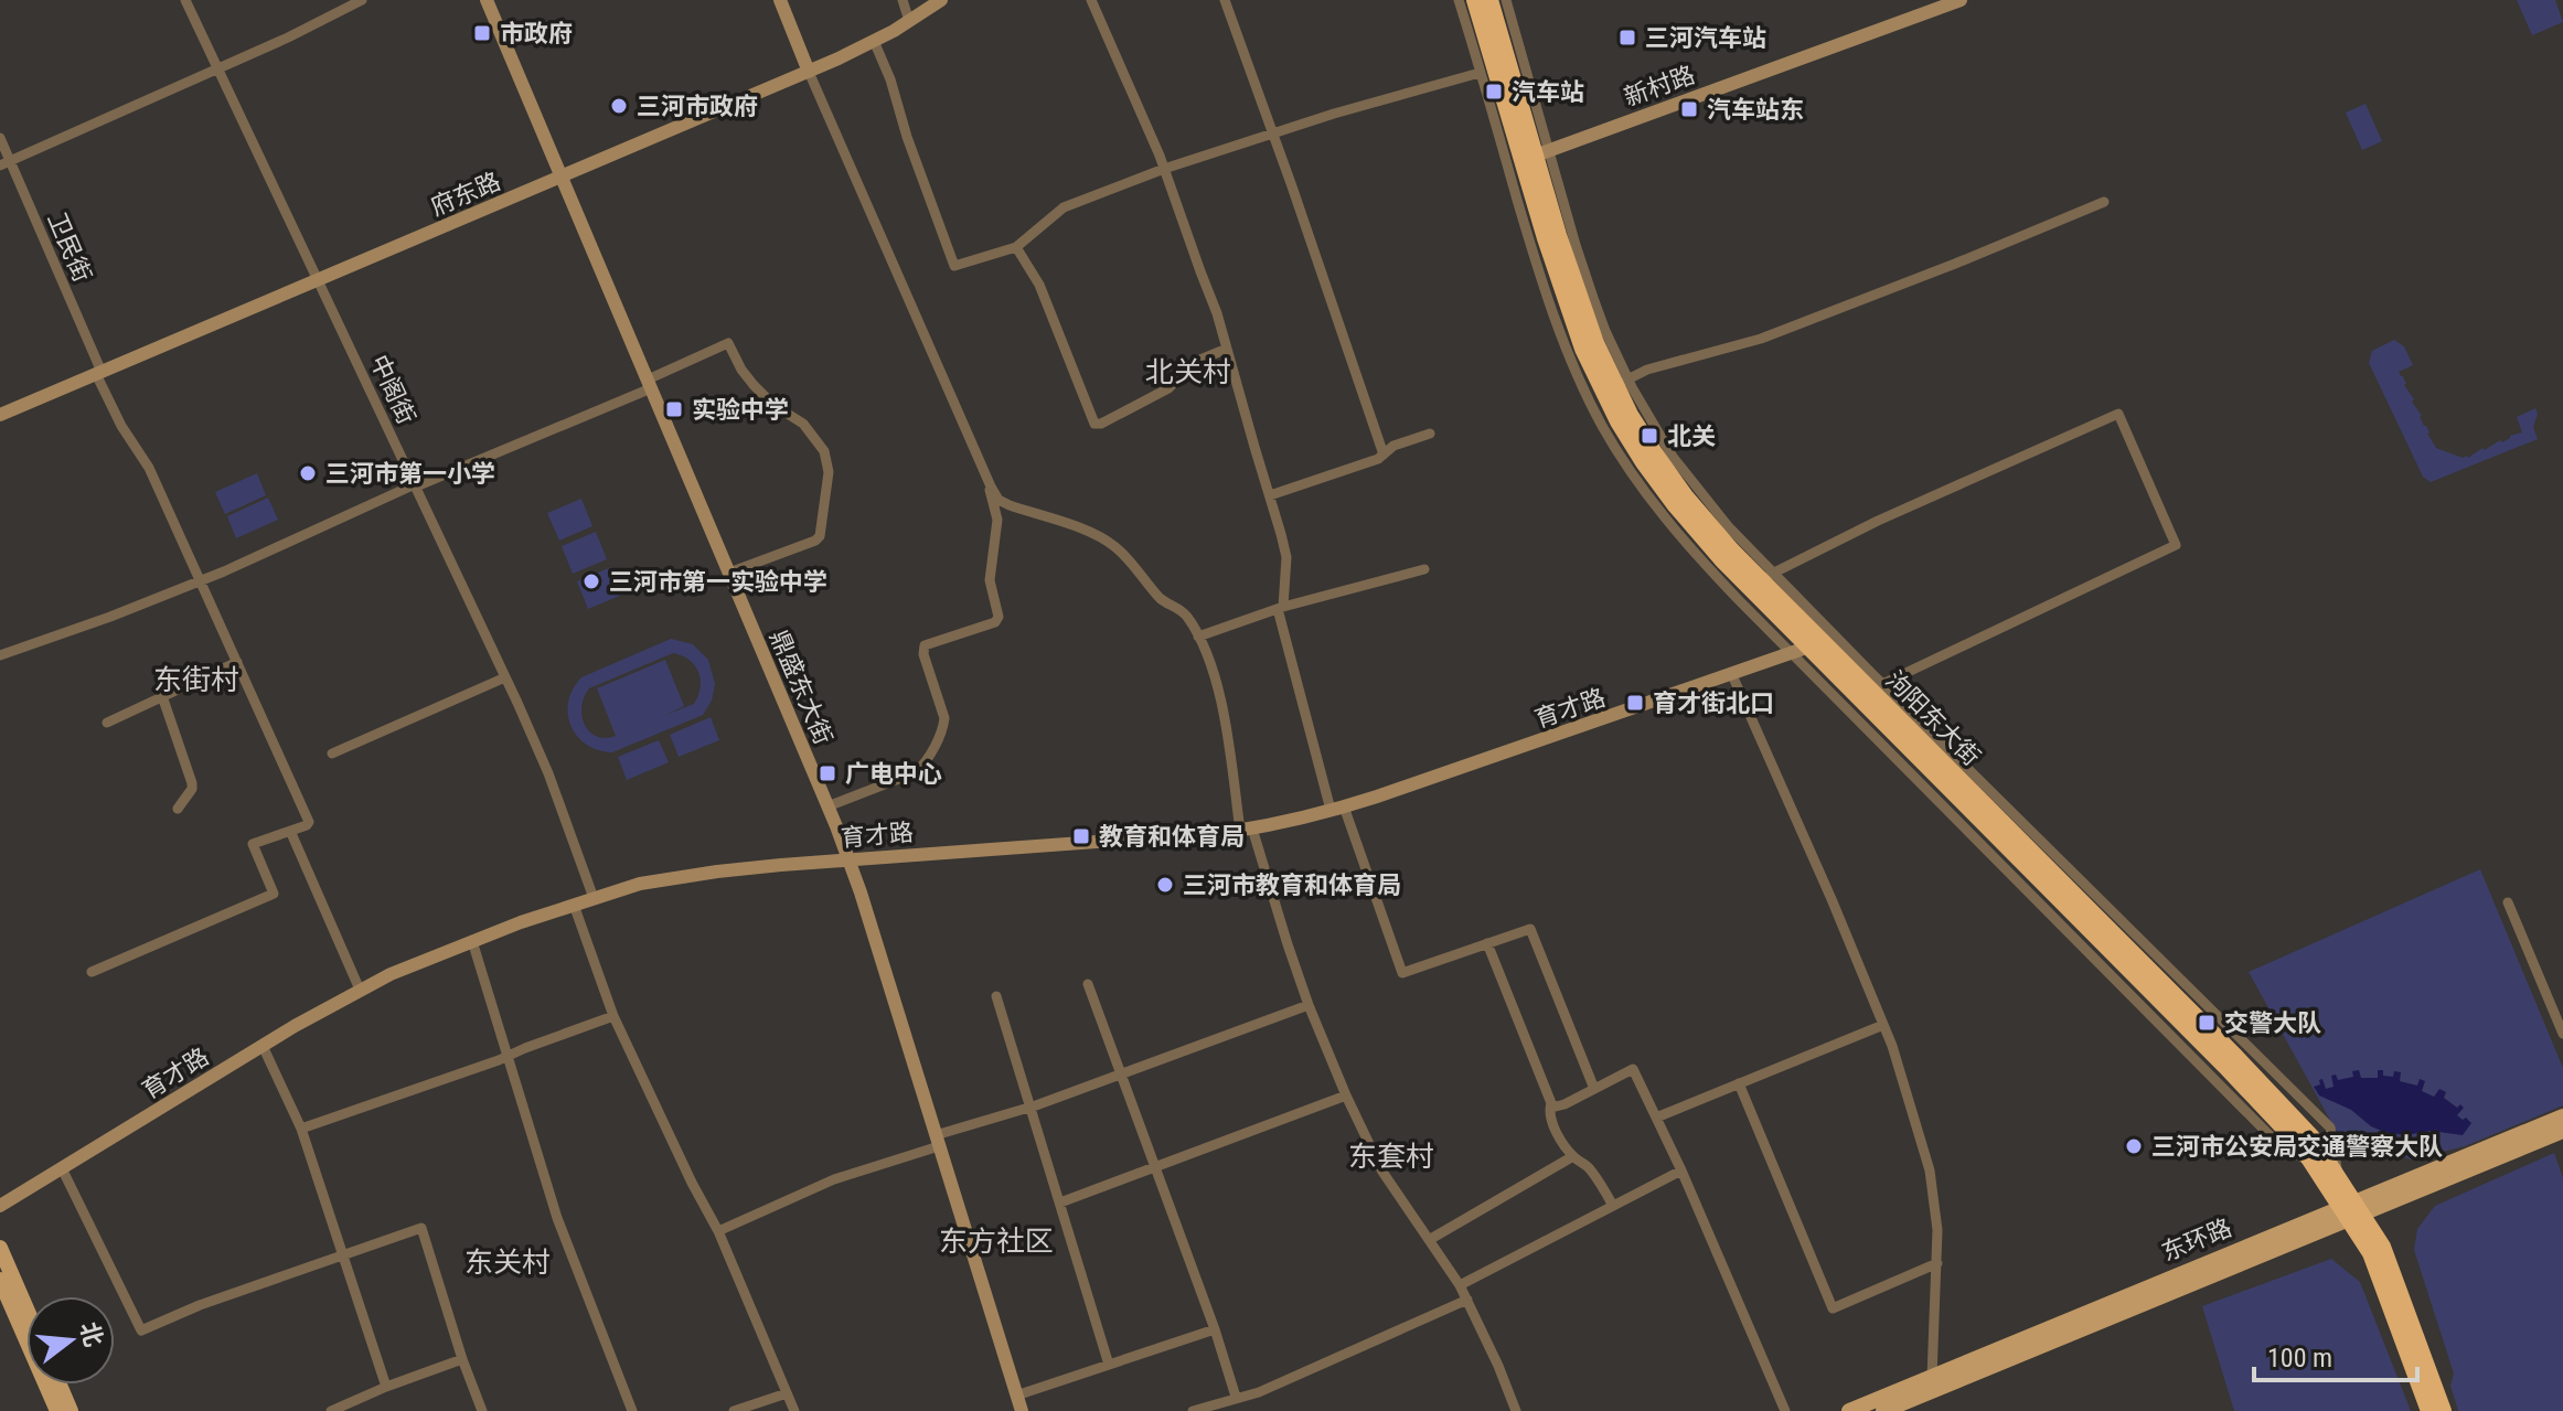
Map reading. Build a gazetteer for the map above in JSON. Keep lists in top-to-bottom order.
{
  "streets": {
    "highway": ["泃阳东大街"],
    "main road": [
      "新村路",
      "府东路",
      "鼎盛东大街",
      "育才路",
      "东环路"
    ],
    "street": ["卫民街", "中阁街"]
  },
  "crossings": [
    ["新村路", "泃阳东大街"],
    ["府东路", "卫民街"],
    ["府东路", "中阁街"],
    ["府东路", "鼎盛东大街"],
    ["中阁街", "育才路"],
    ["鼎盛东大街", "育才路"],
    ["育才路", "泃阳东大街"],
    ["泃阳东大街", "东环路"]
  ],
  "districts": [
    "北关村",
    "东街村",
    "东套村",
    "东方社区",
    "东关村"
  ],
  "places": {
    "transit": [
      "市政府",
      "三河汽车站",
      "汽车站",
      "汽车站东",
      "实验中学",
      "北关",
      "育才街北口",
      "广电中心",
      "教育和体育局",
      "交警大队"
    ],
    "other": [
      "三河市政府",
      "三河市第一小学",
      "三河市第一实验中学",
      "三河市教育和体育局",
      "三河市公安局交通警察大队"
    ]
  },
  "scale_bar": "100 m",
  "north": "right"
}
